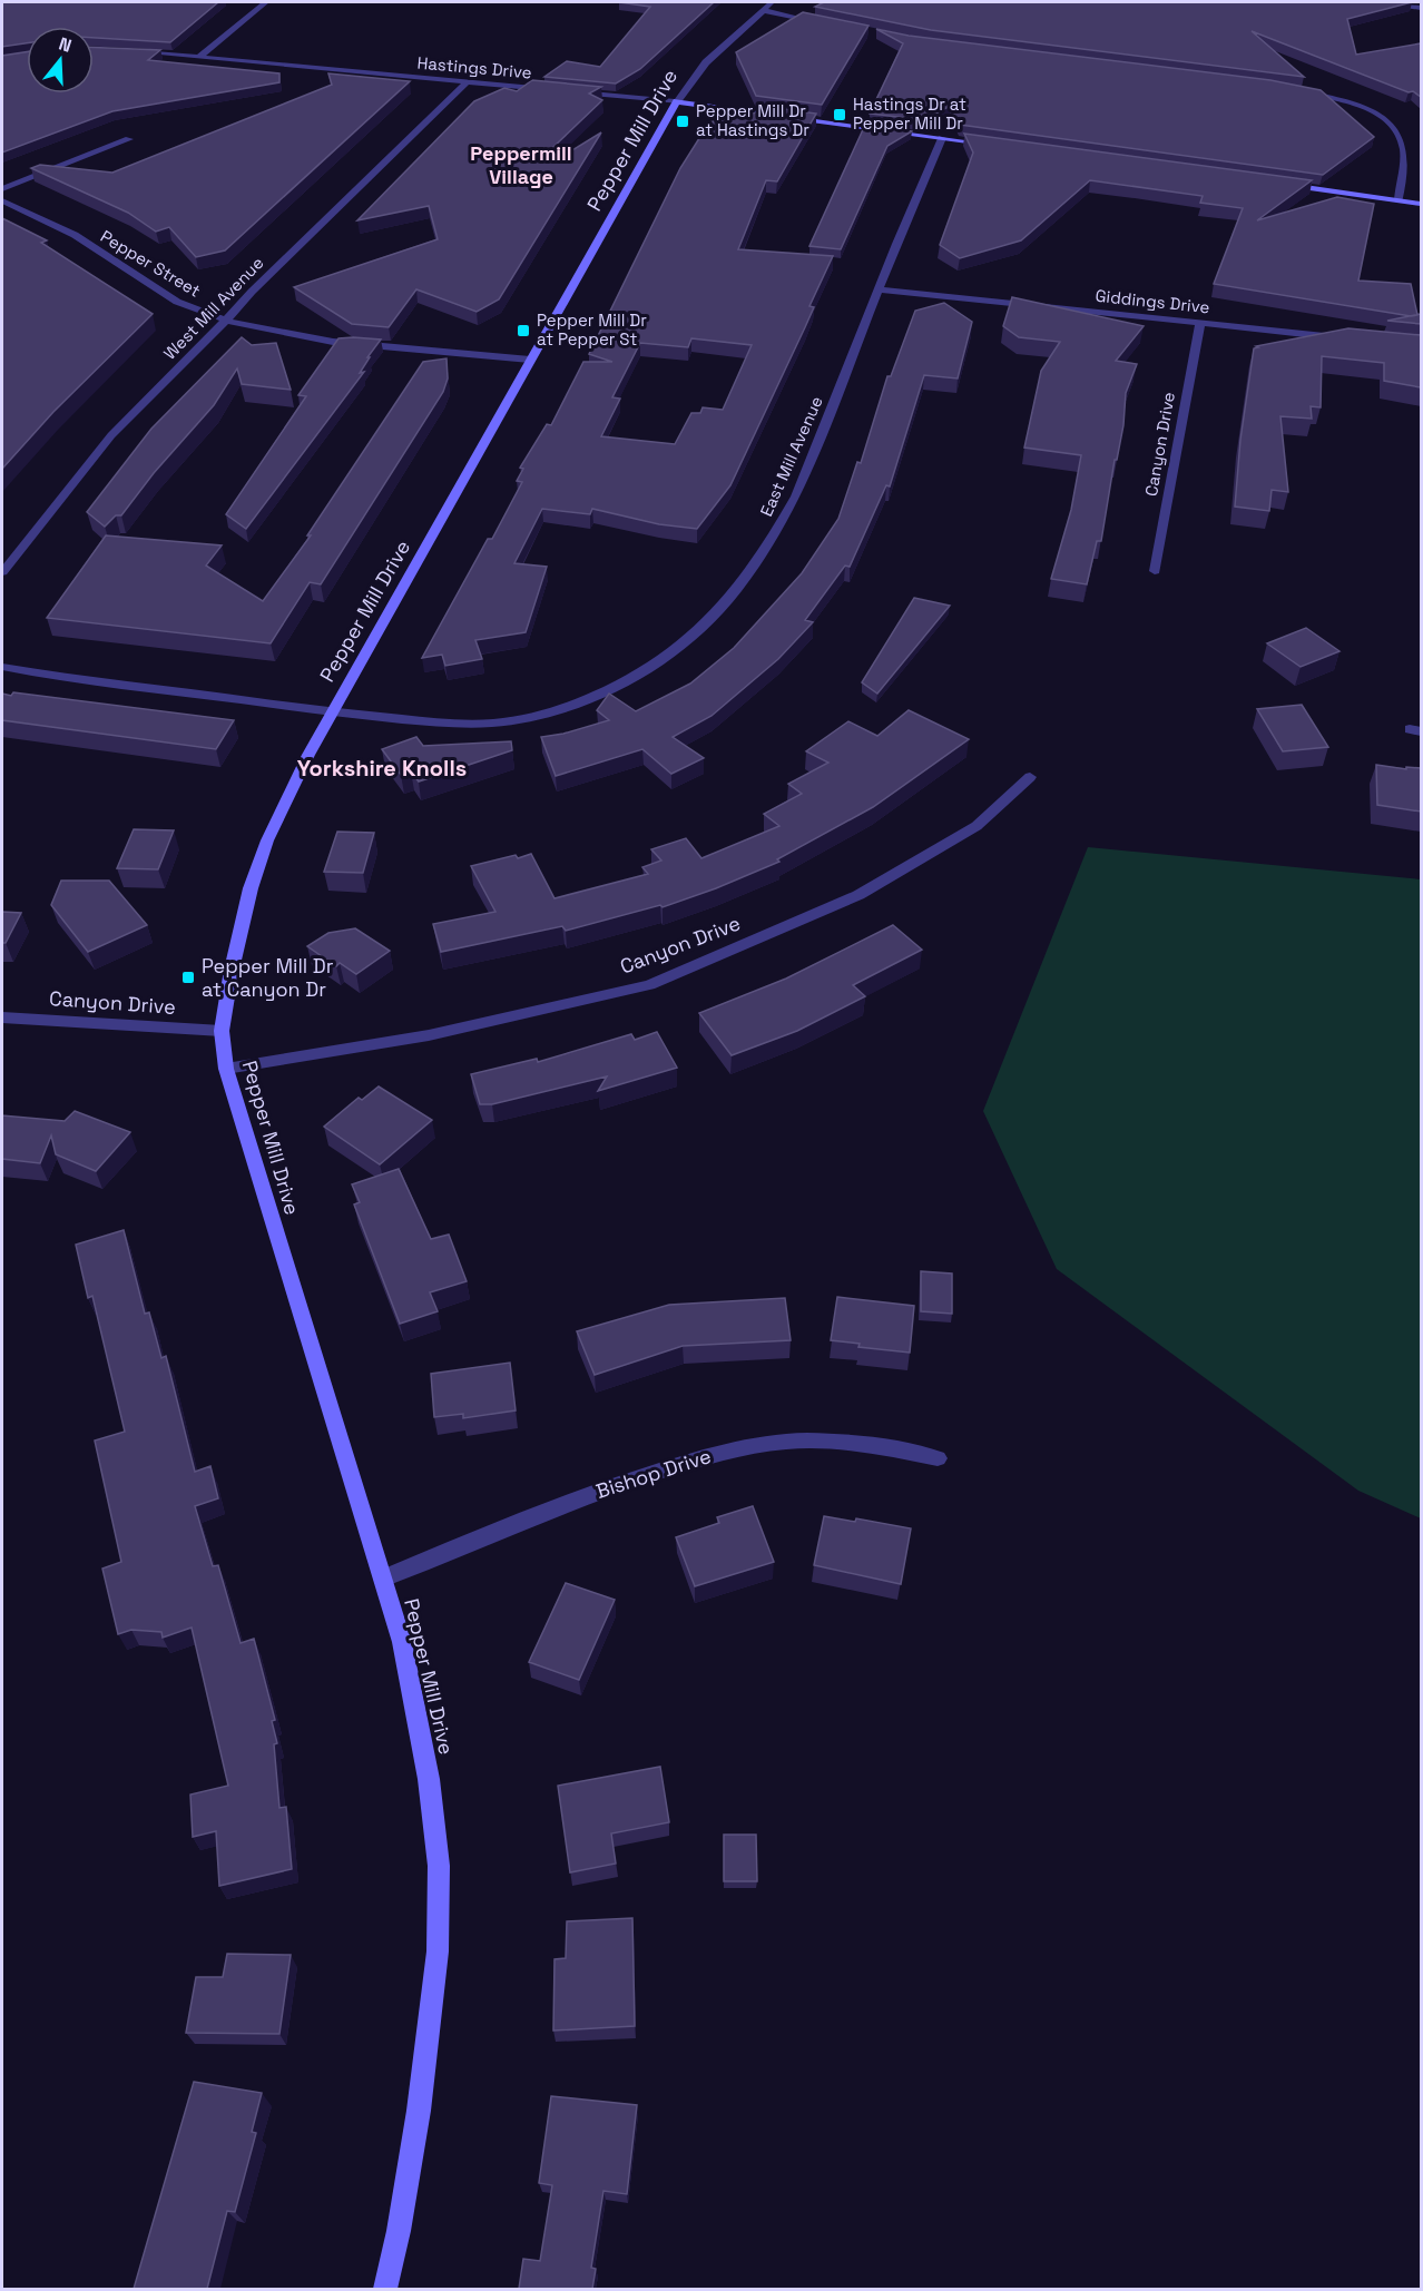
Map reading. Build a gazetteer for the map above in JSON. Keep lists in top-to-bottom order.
{
  "streets": {
    "street": [
      "Hastings Drive",
      "Pepper Mill Drive",
      "Pepper Street",
      "Giddings Drive",
      "West Mill Avenue",
      "Canyon Drive",
      "East Mill Avenue",
      "Bishop Drive"
    ]
  },
  "crossings": [
    ["Hastings Drive", "West Mill Avenue"],
    ["Pepper Mill Drive", "Pepper Street"],
    ["Pepper Mill Drive", "Canyon Drive"],
    ["Pepper Mill Drive", "East Mill Avenue"],
    ["Pepper Mill Drive", "Bishop Drive"],
    ["Pepper Street", "West Mill Avenue"],
    ["Giddings Drive", "Canyon Drive"],
    ["Giddings Drive", "East Mill Avenue"]
  ],
  "districts": ["Peppermill Village", "Yorkshire Knolls"],
  "places": {
    "transit": [
      "Hastings Dr at Pepper Mill Dr",
      "Pepper Mill Dr at Hastings Dr",
      "Pepper Mill Dr at Pepper St",
      "Pepper Mill Dr at Canyon Dr"
    ]
  },
  "north": "top"
}
